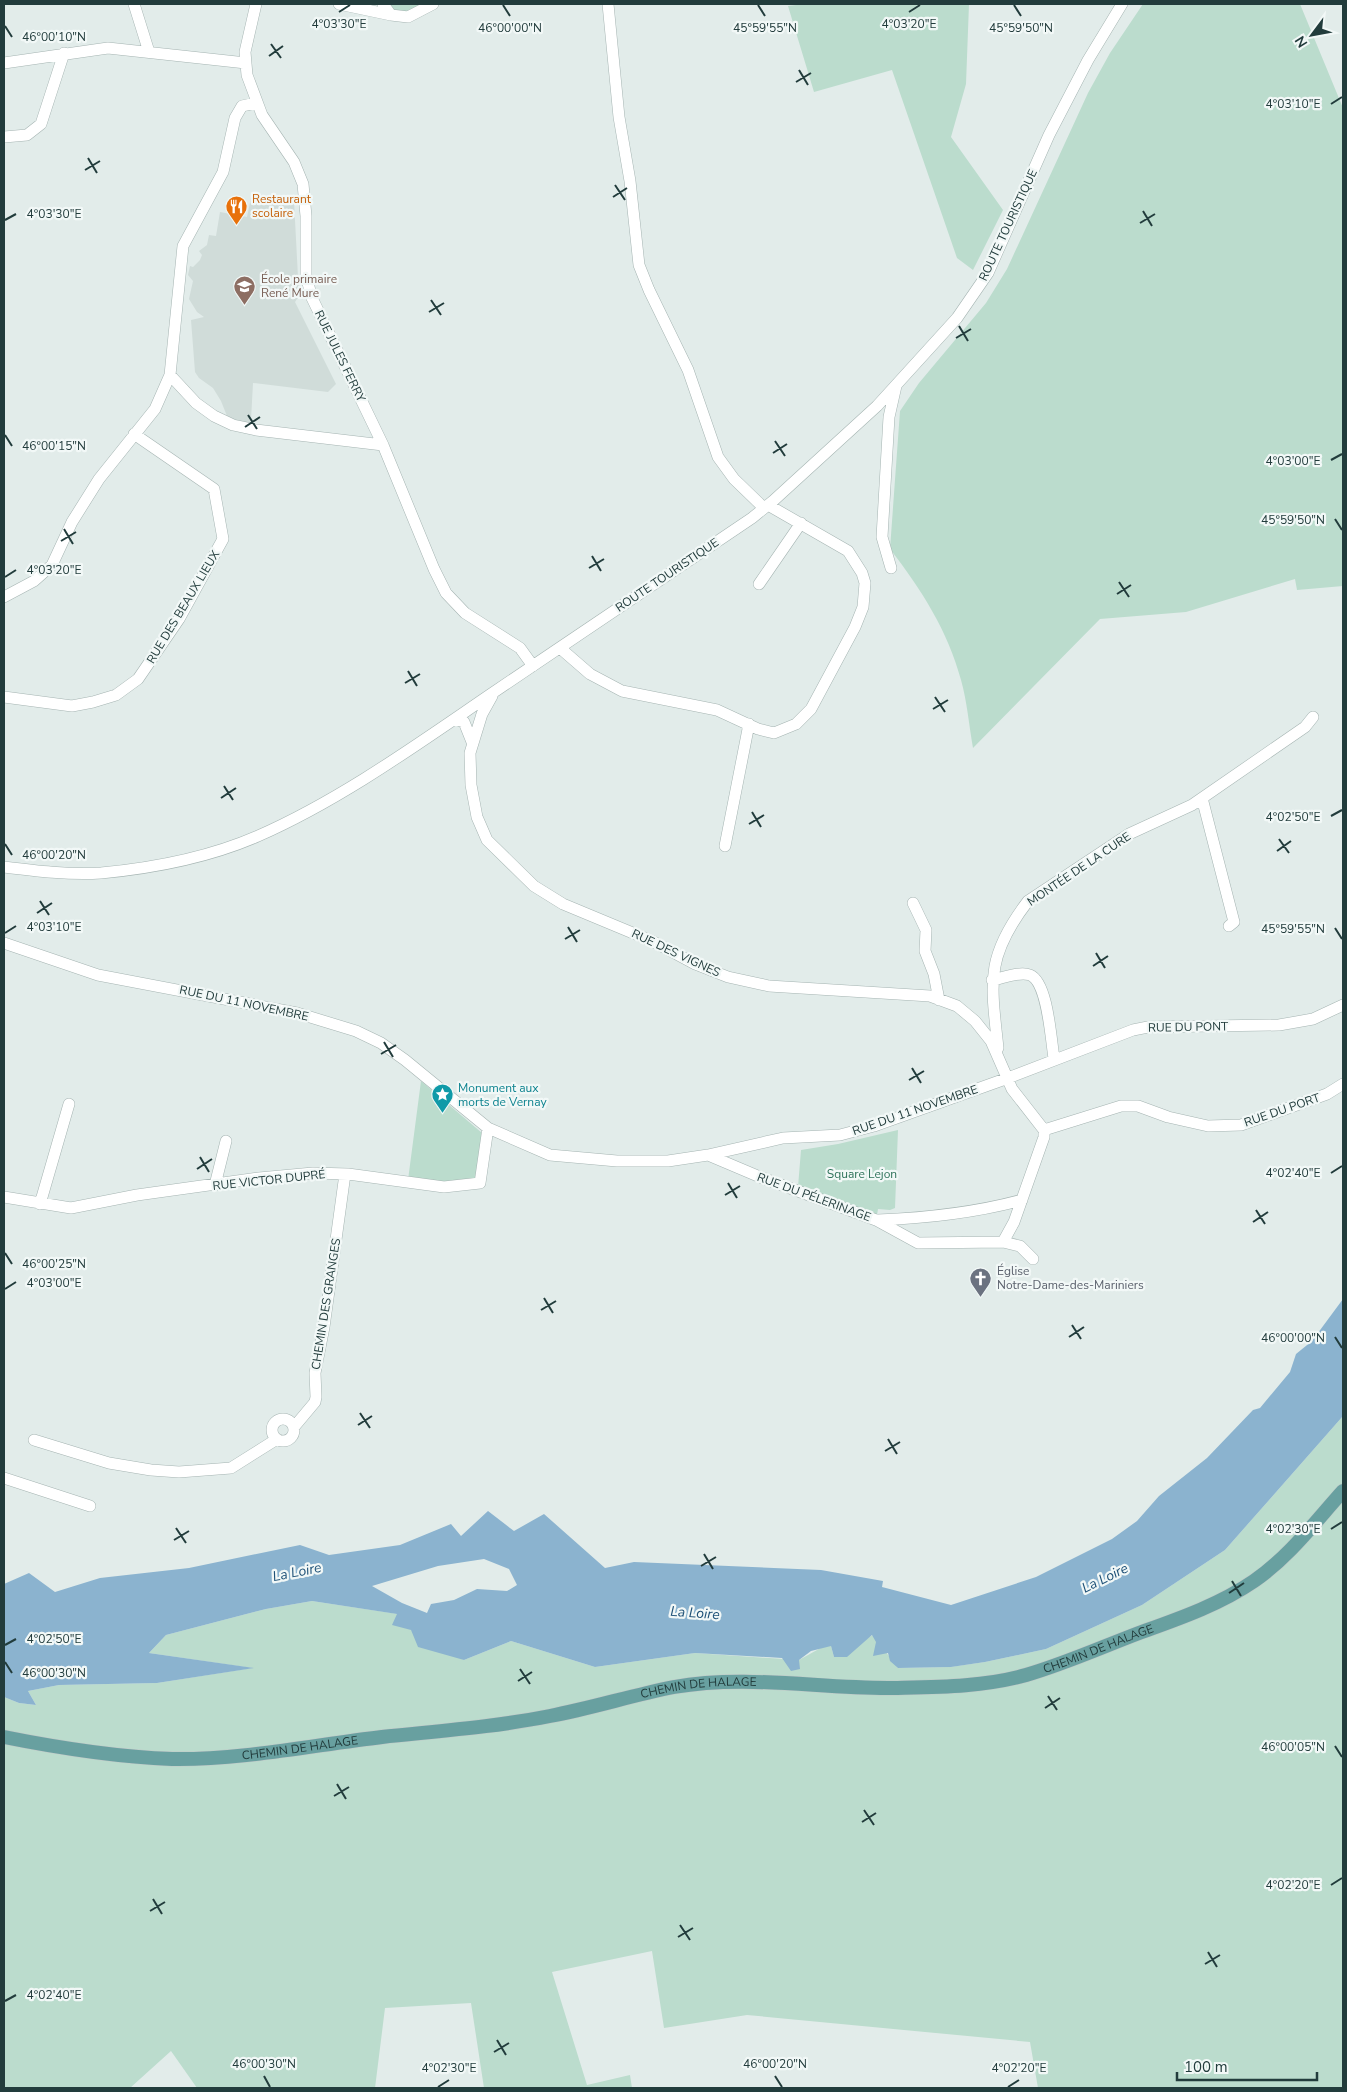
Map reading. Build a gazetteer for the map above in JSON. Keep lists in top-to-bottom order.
{
  "streets": {
    "main road": ["CHEMIN DE HALAGE"],
    "street": [
      "ROUTE TOURISTIQUE",
      "RUE JULES FERRY",
      "RUE DES BEAUX LIEUX",
      "MONTÉE DE LA CURE",
      "RUE DES VIGNES",
      "RUE DU 11 NOVEMBRE",
      "RUE DU PONT",
      "RUE DU PORT",
      "RUE VICTOR DUPRÉ",
      "RUE DU PÉLERINAGE",
      "CHEMIN DES GRANGES"
    ]
  },
  "crossings": [
    ["ROUTE TOURISTIQUE", "RUE JULES FERRY"],
    ["ROUTE TOURISTIQUE", "RUE DES VIGNES"],
    ["MONTÉE DE LA CURE", "RUE DES VIGNES"],
    ["RUE DES VIGNES", "RUE DU 11 NOVEMBRE"],
    ["RUE DES VIGNES", "RUE DU PONT"],
    ["RUE DES VIGNES", "RUE DU PORT"],
    ["RUE DU 11 NOVEMBRE", "RUE DU PONT"],
    ["RUE DU 11 NOVEMBRE", "RUE VICTOR DUPRÉ"],
    ["RUE DU 11 NOVEMBRE", "RUE DU PÉLERINAGE"],
    ["RUE VICTOR DUPRÉ", "CHEMIN DES GRANGES"]
  ],
  "water": ["La Loire"],
  "parks": ["Square Lejon"],
  "places": {
    "restaurant": ["Restaurant scolaire"],
    "school or university": ["École primaire René Mure"],
    "place": ["Monument aux morts de Vernay"],
    "church": ["Église Notre-Dame-des-Mariniers"]
  },
  "scale_bar": "100 m",
  "north": "bottom left",
  "coordinates": [
    "4°03'30\"E",
    "4°03'20\"E",
    "46°00'00\"N",
    "45°59'55\"N",
    "45°59'50\"N",
    "46°00'10\"N",
    "4°03'10\"E",
    "46°00'15\"N",
    "4°03'00\"E",
    "4°02'50\"E",
    "46°00'20\"N",
    "4°02'40\"E",
    "46°00'25\"N",
    "4°02'30\"E",
    "46°00'30\"N",
    "46°00'05\"N",
    "4°02'20\"E"
  ]
}
